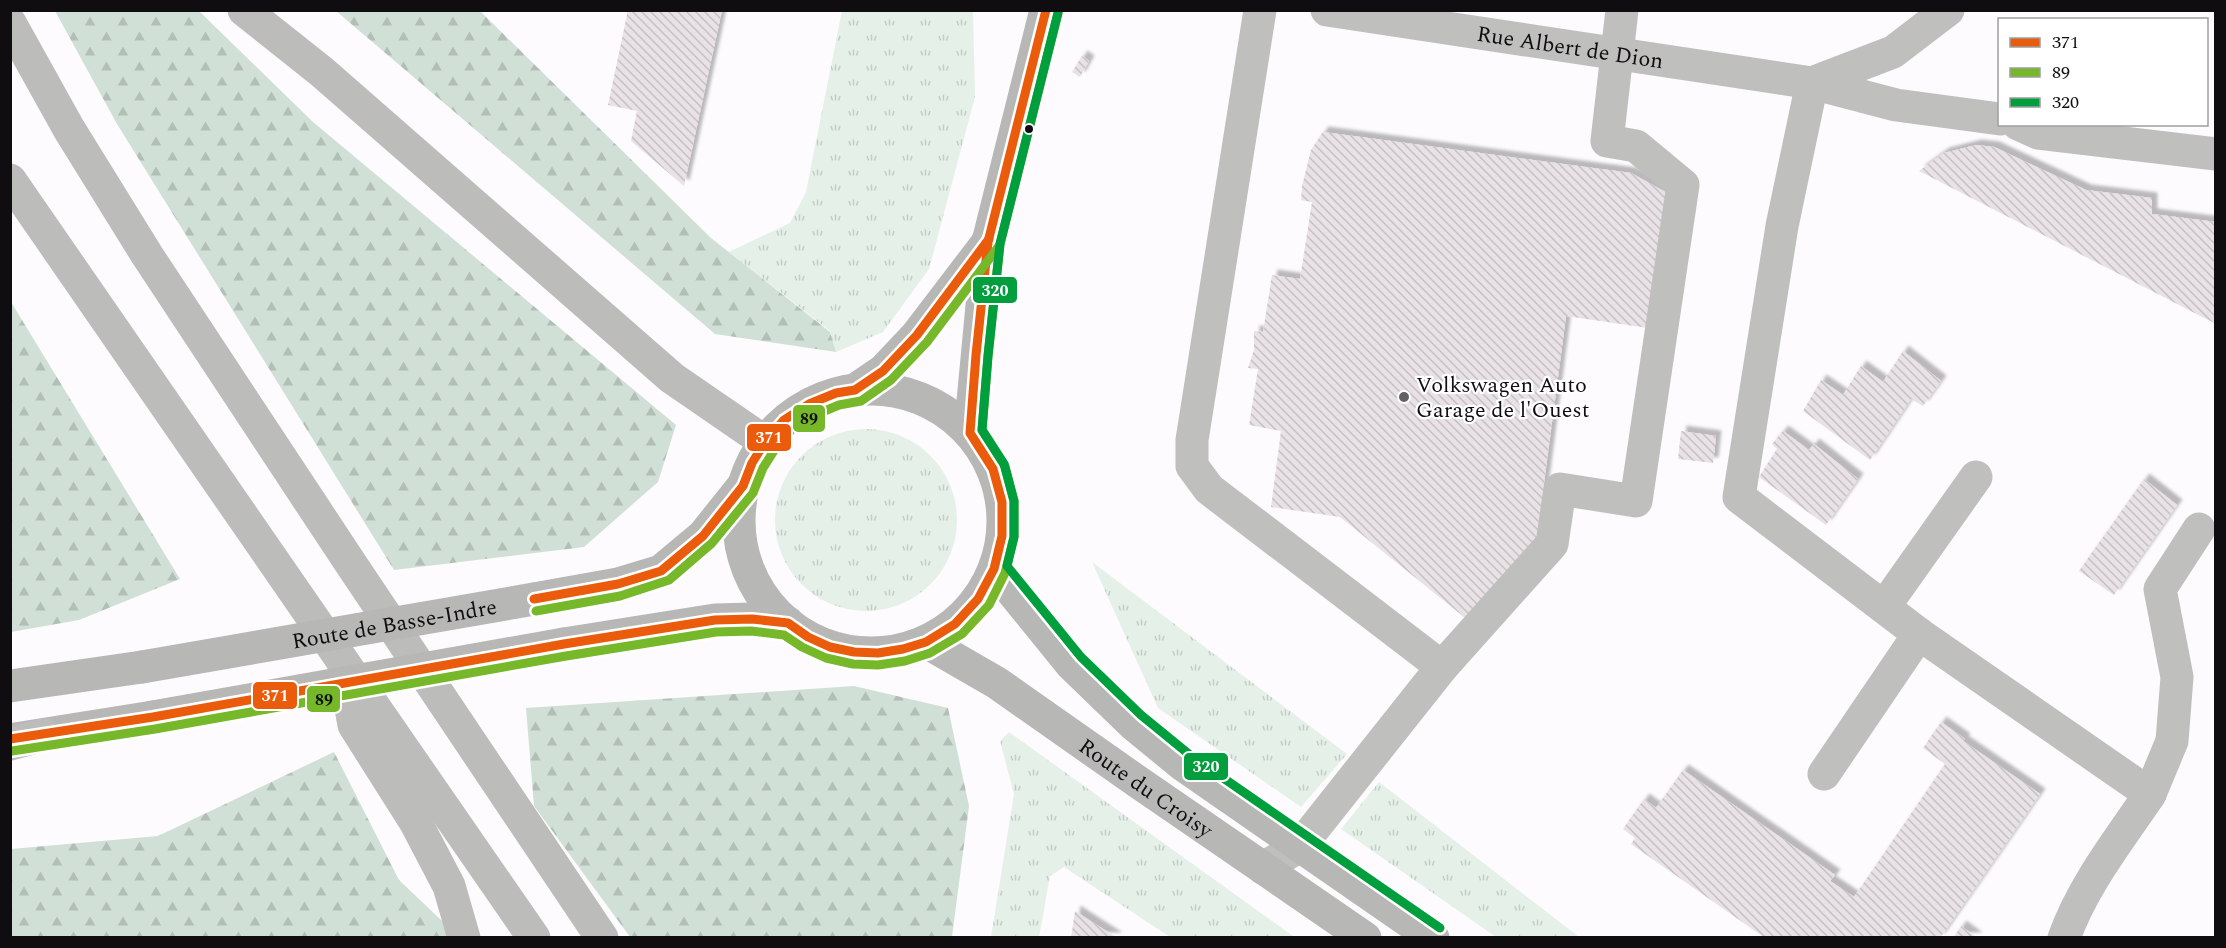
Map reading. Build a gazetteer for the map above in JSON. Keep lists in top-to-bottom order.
{
  "streets": {
    "main road": ["Route de Basse-Indre", "Route du Croisy"],
    "street": ["Rue Albert de Dion"]
  },
  "places": ["Volkswagen Auto Garage de l'Ouest"],
  "lines": ["transit line 371", "transit line 89", "transit line 320"],
  "legend": ["371", "89", "320"]
}
